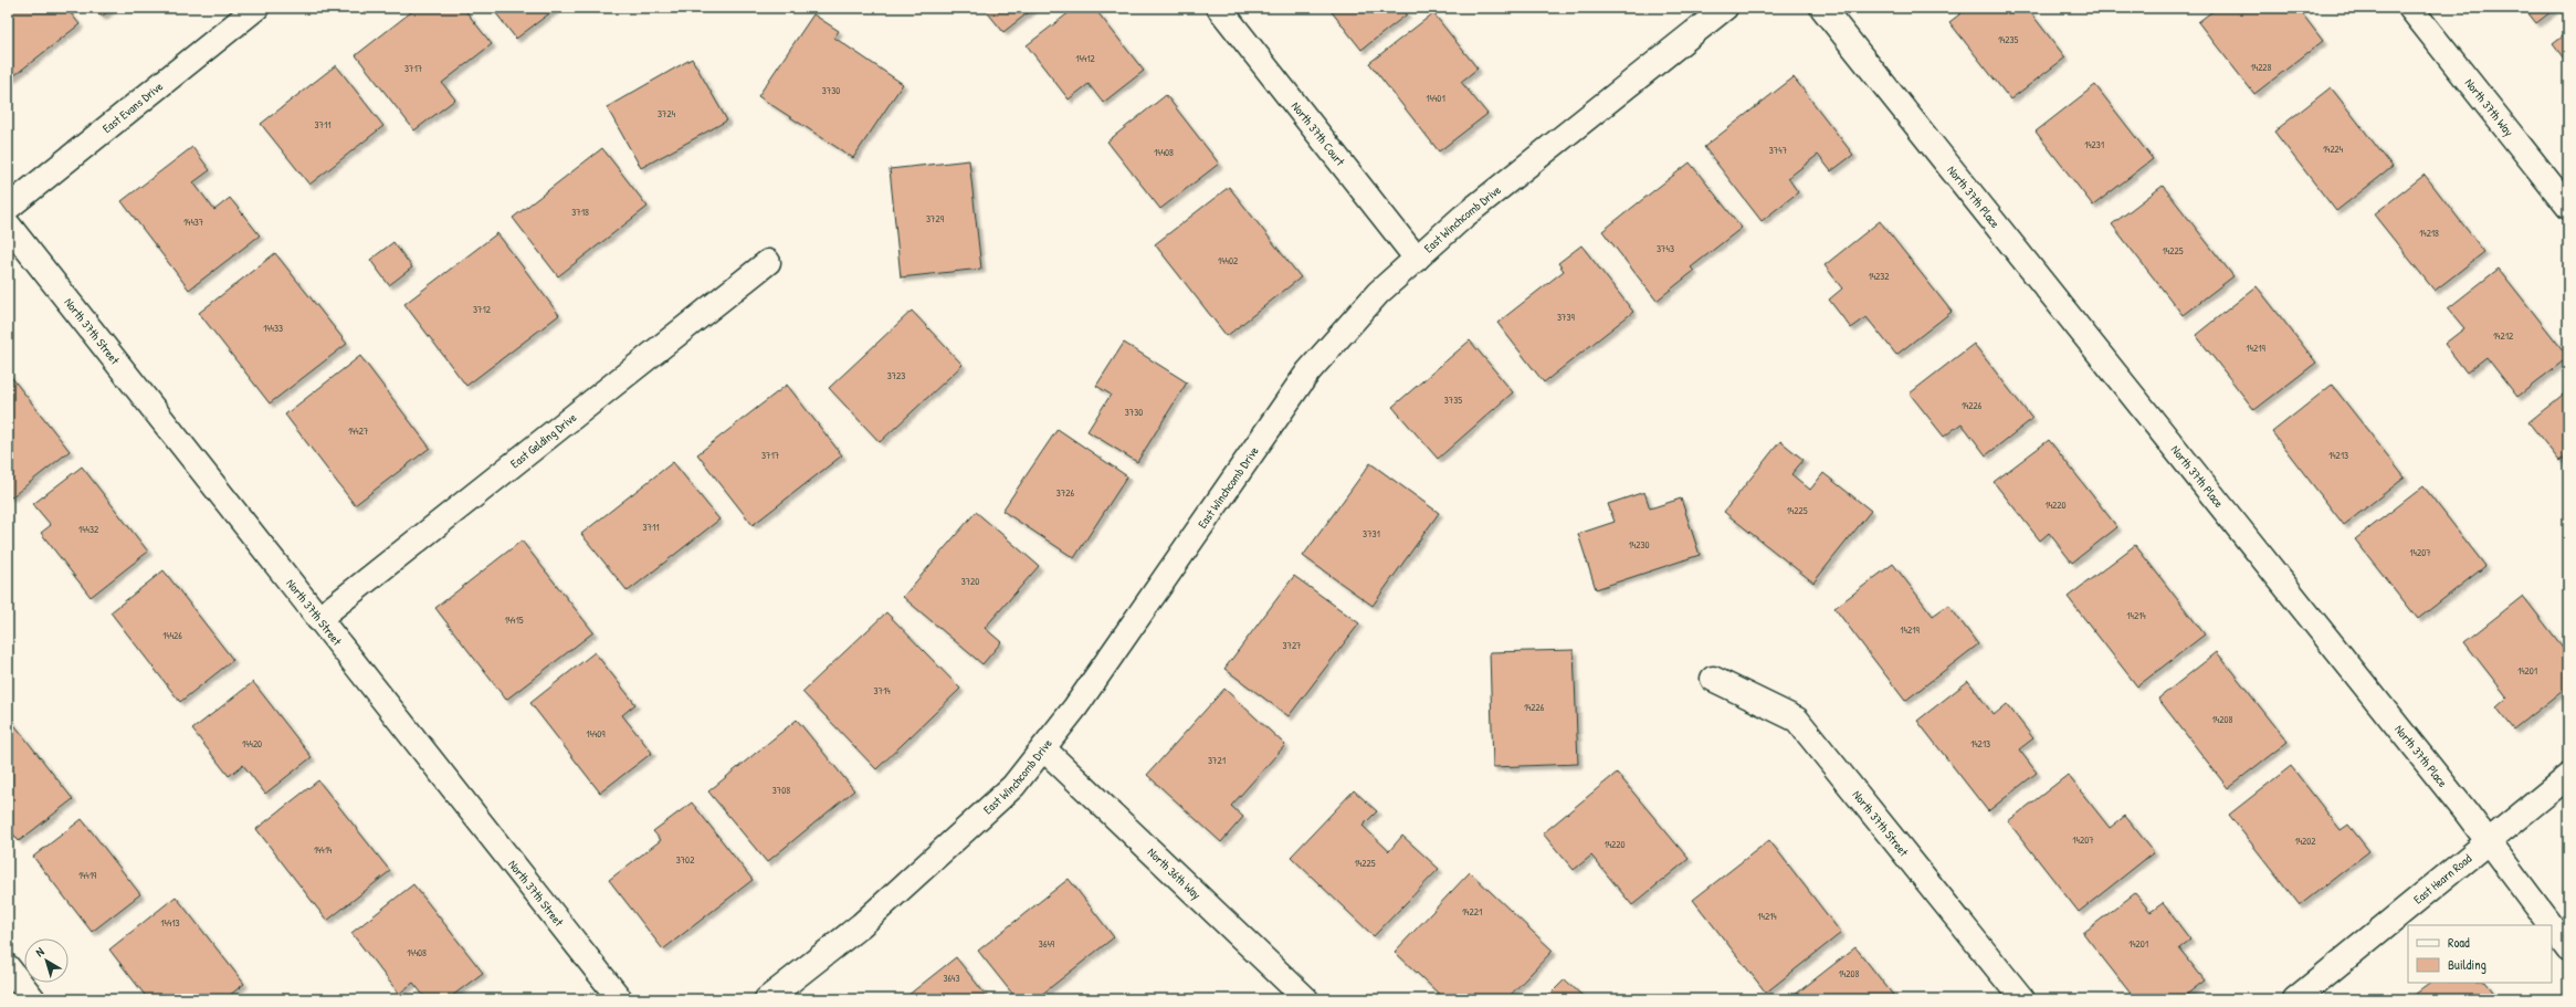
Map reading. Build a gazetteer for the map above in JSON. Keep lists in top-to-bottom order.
{
  "streets": {
    "street": [
      "East Evans Drive",
      "North 37th Way",
      "North 37th Court",
      "North 37th Place",
      "East Winchcomb Drive",
      "North 37th Street",
      "East Gelding Drive",
      "North 36th Way",
      "East Hearn Road"
    ]
  },
  "crossings": [
    ["North 37th Court", "East Winchcomb Drive"],
    ["North 37th Place", "East Hearn Road"],
    ["East Winchcomb Drive", "North 36th Way"],
    ["North 37th Street", "East Gelding Drive"]
  ],
  "house_numbers": [
    "14235",
    "14412",
    "14228",
    "3717",
    "3730",
    "14401",
    "3724",
    "3711",
    "14231",
    "14224",
    "3747",
    "14408",
    "3718",
    "3729",
    "14437",
    "14218",
    "3743",
    "14225",
    "14402",
    "14232",
    "3712",
    "3739",
    "14433",
    "14212",
    "14219",
    "3723",
    "3735",
    "14226",
    "3730",
    "14427",
    "3717",
    "14213",
    "3726",
    "14220",
    "14225",
    "3711",
    "14432",
    "3731",
    "14230",
    "14207",
    "3720",
    "14214",
    "14415",
    "14219",
    "14426",
    "3727",
    "14201",
    "3714",
    "14226",
    "14208",
    "14409",
    "14420",
    "14213",
    "3721",
    "3708",
    "14207",
    "14202",
    "14220",
    "14414",
    "3702",
    "14225",
    "14419",
    "14221",
    "14214",
    "14413",
    "3649",
    "14201",
    "14408",
    "14208",
    "3643"
  ],
  "legend": ["Road", "Building"],
  "north": "top left"
}
